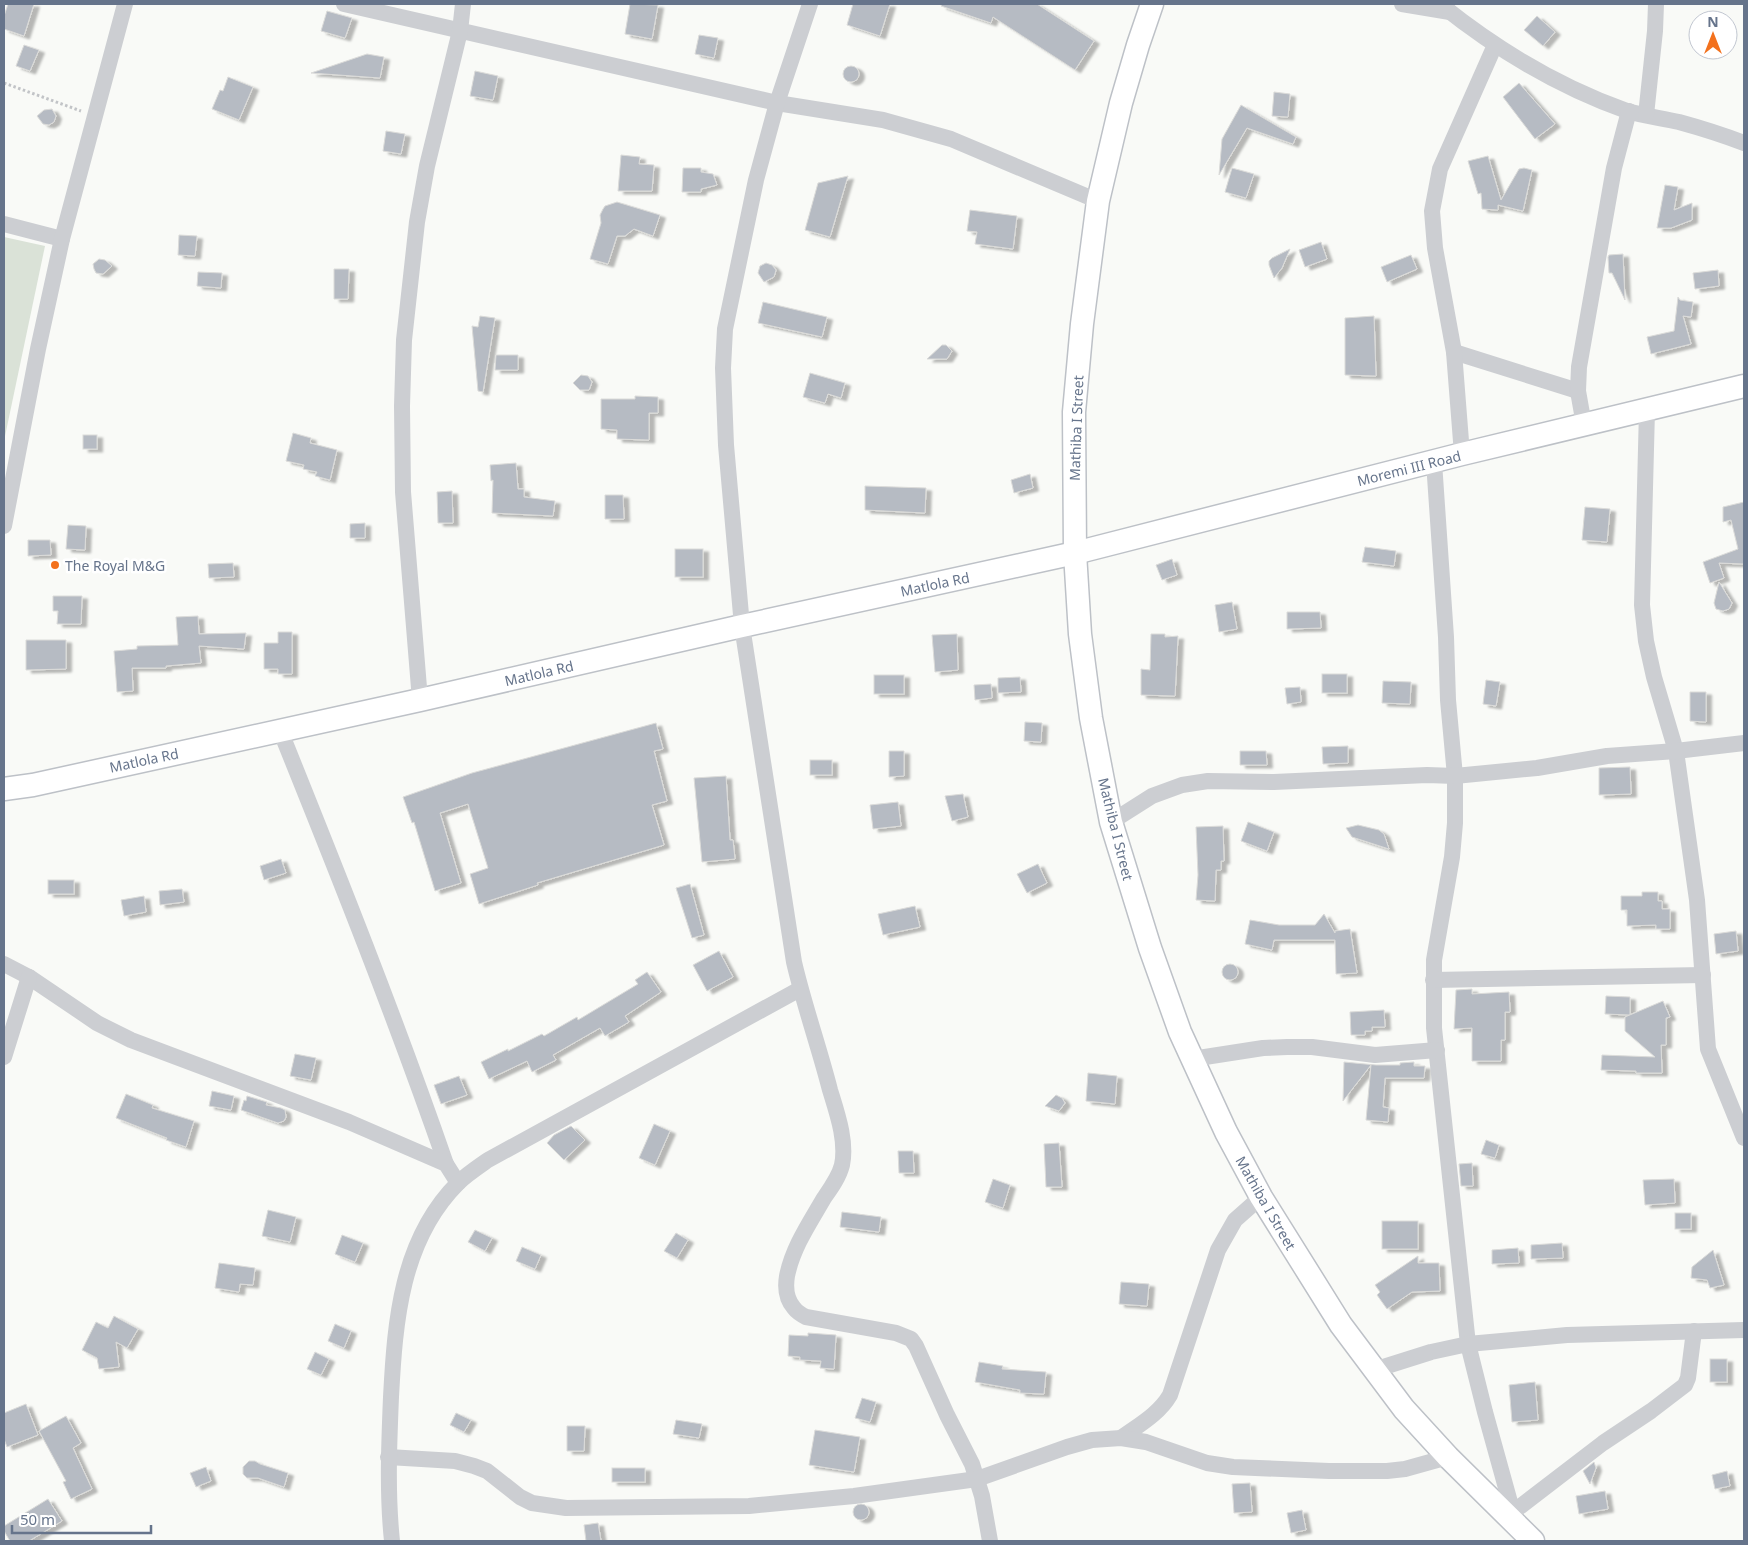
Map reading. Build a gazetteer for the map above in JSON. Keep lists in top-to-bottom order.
{
  "streets": {
    "street": ["Mathiba I Street", "Moremi III Road", "Matlola Rd"]
  },
  "crossings": [
    ["Mathiba I Street", "Moremi III Road"],
    ["Mathiba I Street", "Matlola Rd"],
    ["Moremi III Road", "Matlola Rd"]
  ],
  "places": ["The Royal M&G"],
  "scale_bar": "50 m",
  "north": "top"
}
